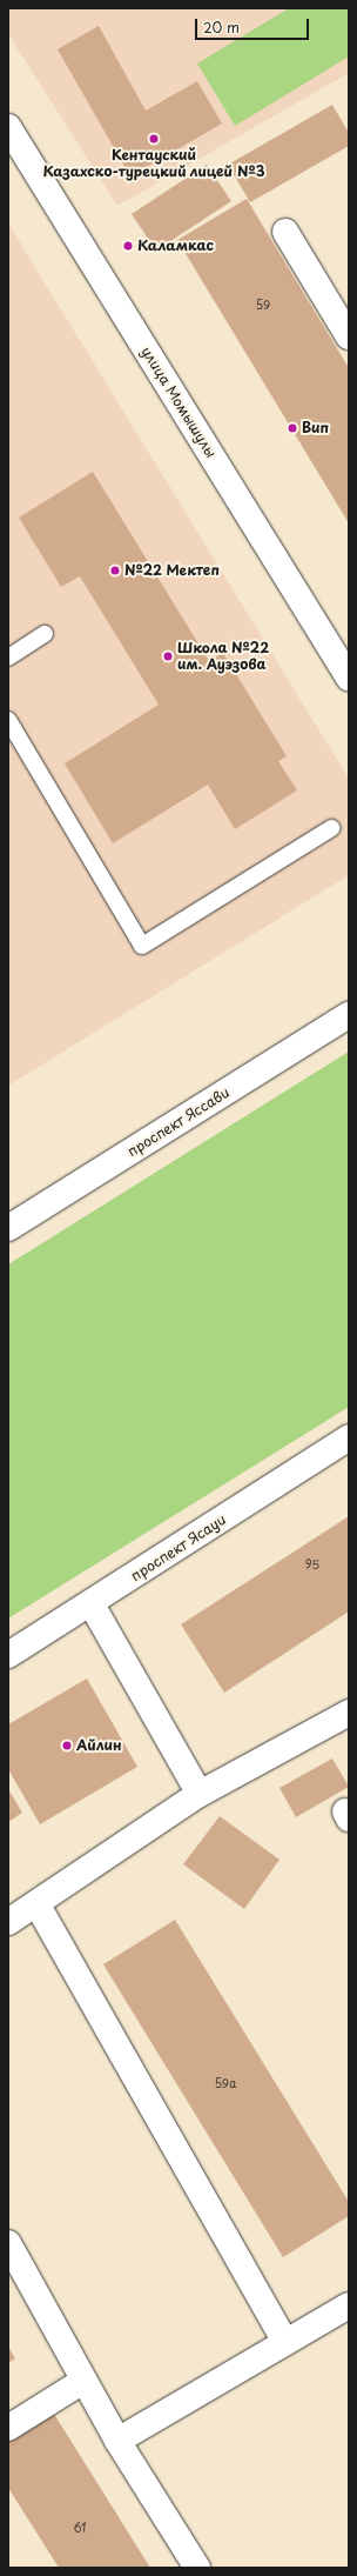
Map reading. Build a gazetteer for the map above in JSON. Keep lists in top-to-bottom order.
{
  "streets": {
    "street": ["улица Момышулы", "проспект Яссави", "проспект Ясауи"]
  },
  "places": [
    "Кентауский Казахско-турецкий лицей №3",
    "Каламкас",
    "Вип",
    "№22 Мектеп",
    "Школа №22 им. Ауэзова",
    "Айлин"
  ],
  "house_numbers": [
    "59",
    "95",
    "59а",
    "61"
  ],
  "scale_bar": "20 m"
}
